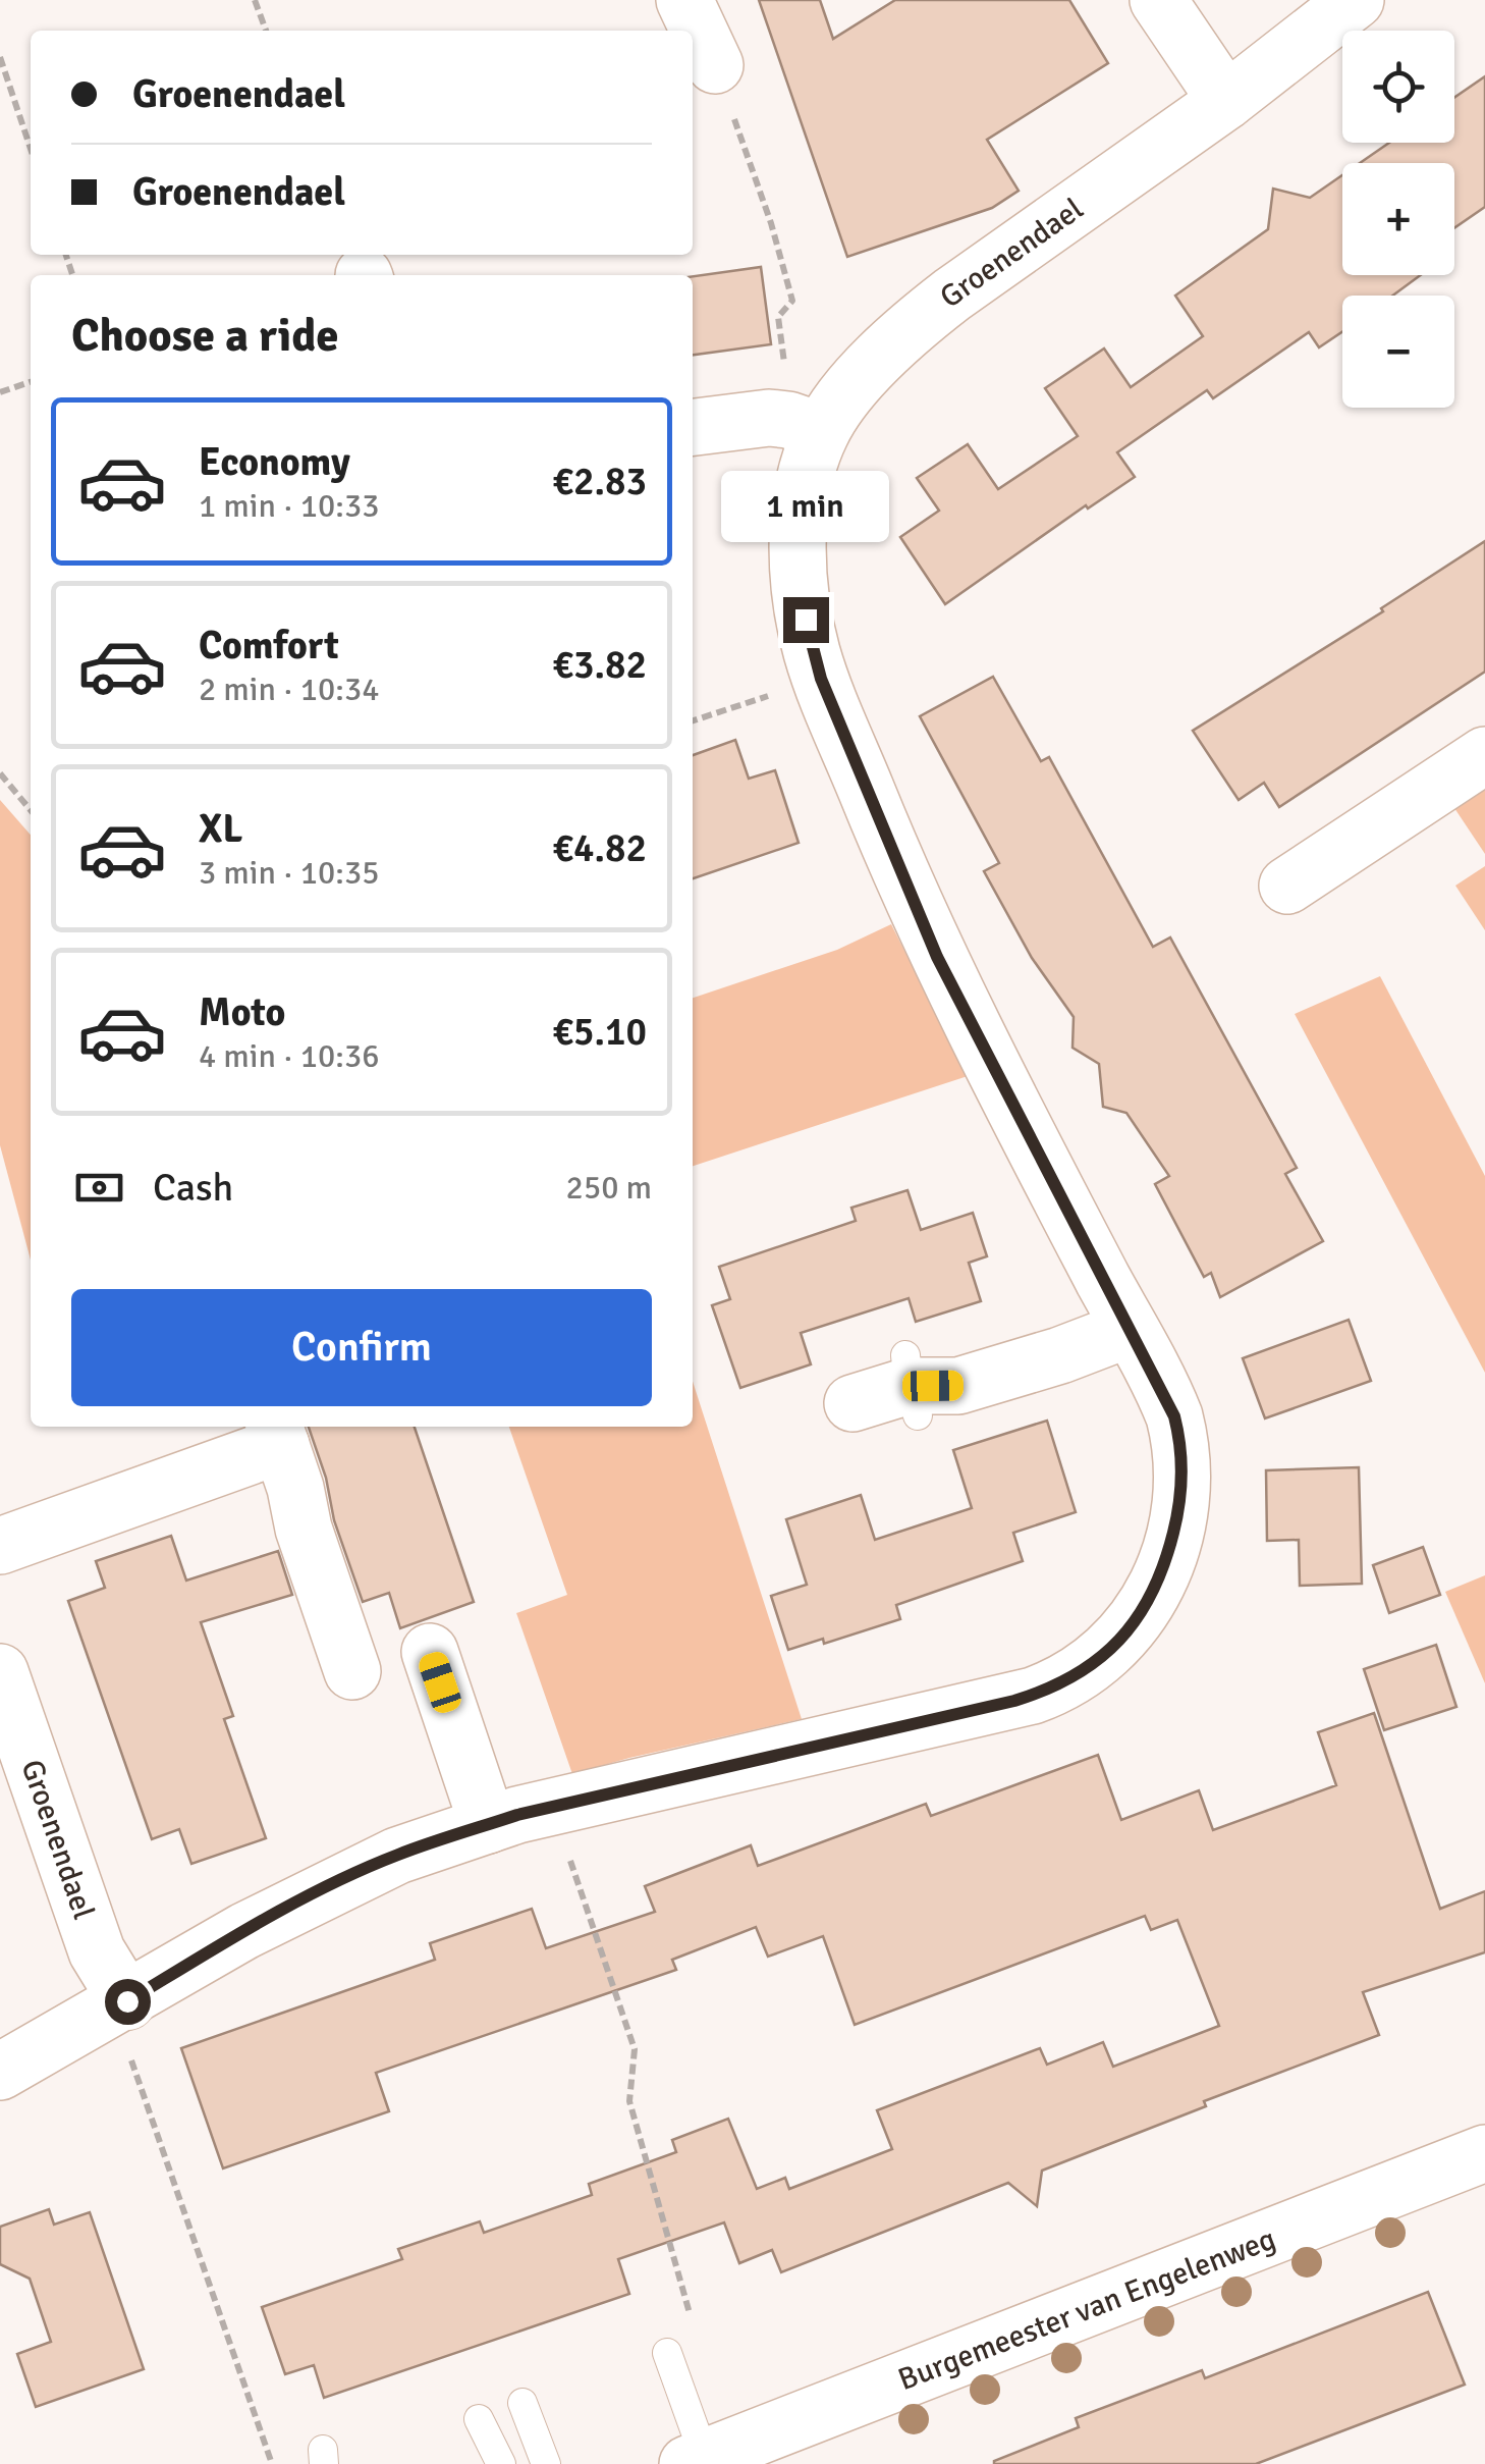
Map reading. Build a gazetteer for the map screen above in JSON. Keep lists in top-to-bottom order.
{
  "streets": {
    "street": ["Groenendael", "Burgemeester van Engelenweg"]
  },
  "page": {
    "map_buttons": ["+", "−"],
    "banner": ["Groenendael", "Groenendael"],
    "heading": "Choose a ride",
    "list": [
      {
        "name": "Economy",
        "note": "1 min · 10:33",
        "value": "€2.83"
      },
      {
        "name": "Comfort",
        "note": "2 min · 10:34",
        "value": "€3.82"
      },
      {
        "name": "XL",
        "note": "3 min · 10:35",
        "value": "€4.82"
      },
      {
        "name": "Moto",
        "note": "4 min · 10:36",
        "value": "€5.10"
      }
    ],
    "bubble": "1 min",
    "pay": ["Cash", "250 m"],
    "buttons": "Confirm"
  }
}
